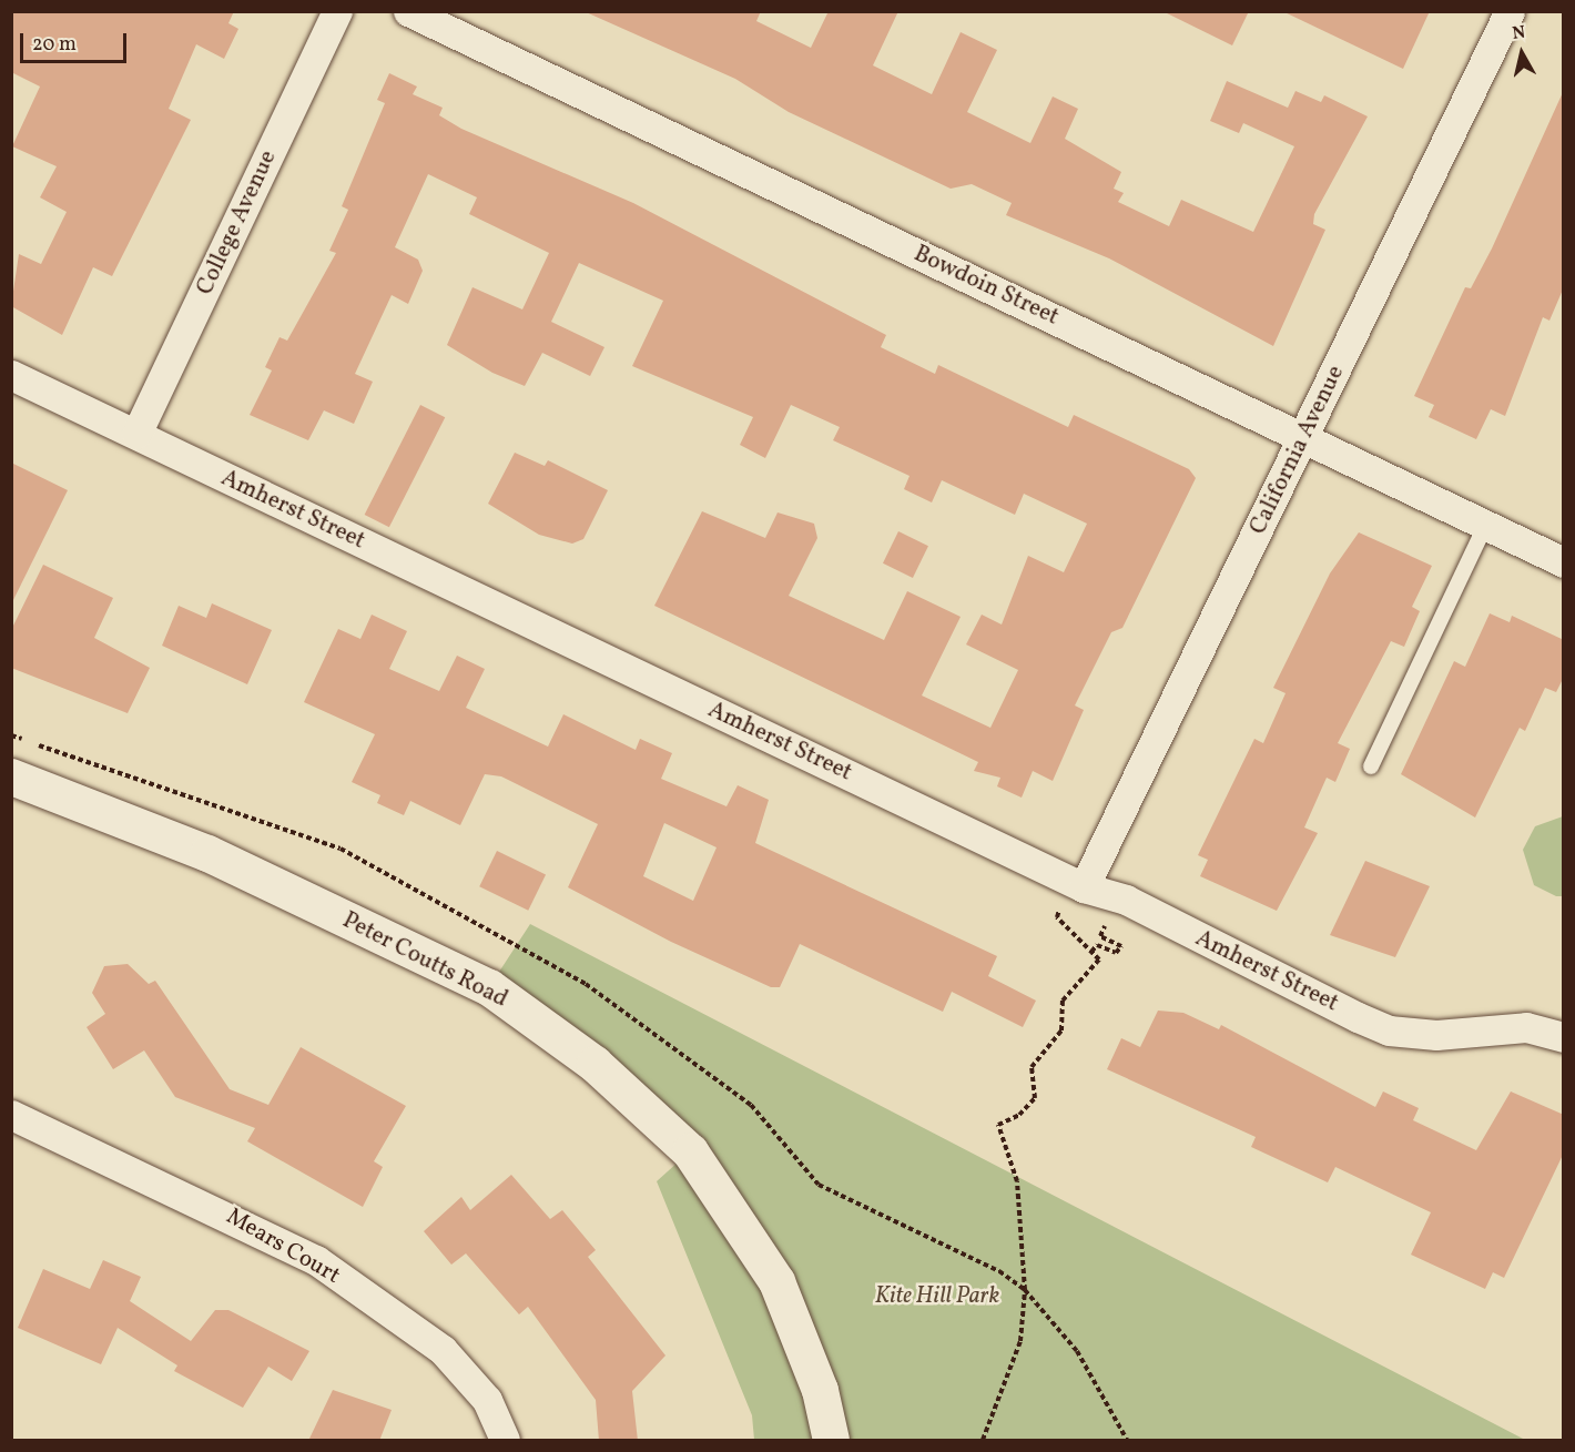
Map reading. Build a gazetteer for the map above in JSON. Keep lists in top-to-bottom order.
{
  "streets": {
    "street": [
      "College Avenue",
      "Bowdoin Street",
      "California Avenue",
      "Amherst Street",
      "Peter Coutts Road",
      "Mears Court"
    ]
  },
  "crossings": [
    ["College Avenue", "Amherst Street"],
    ["Bowdoin Street", "California Avenue"],
    ["California Avenue", "Amherst Street"]
  ],
  "parks": ["Kite Hill Park"],
  "scale_bar": "20 m",
  "north": "top"
}
